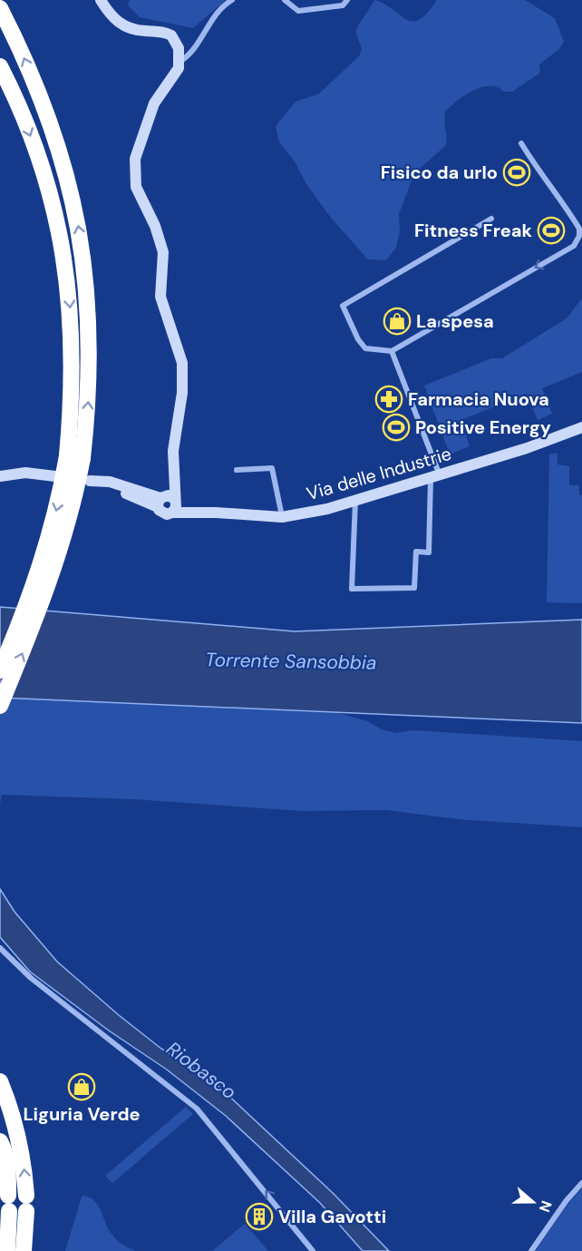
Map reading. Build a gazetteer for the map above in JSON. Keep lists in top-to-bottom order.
{
  "streets": {
    "street": ["Via delle Industrie"]
  },
  "water": ["Torrente Sansobbia", "Riobasco"],
  "places": {
    "sports": ["Fisico da urlo", "Fitness Freak", "Positive Energy"],
    "shop": ["La spesa", "Liguria Verde"],
    "pharmacy": ["Farmacia Nuova"],
    "building": ["Villa Gavotti"]
  },
  "north": "right"
}
